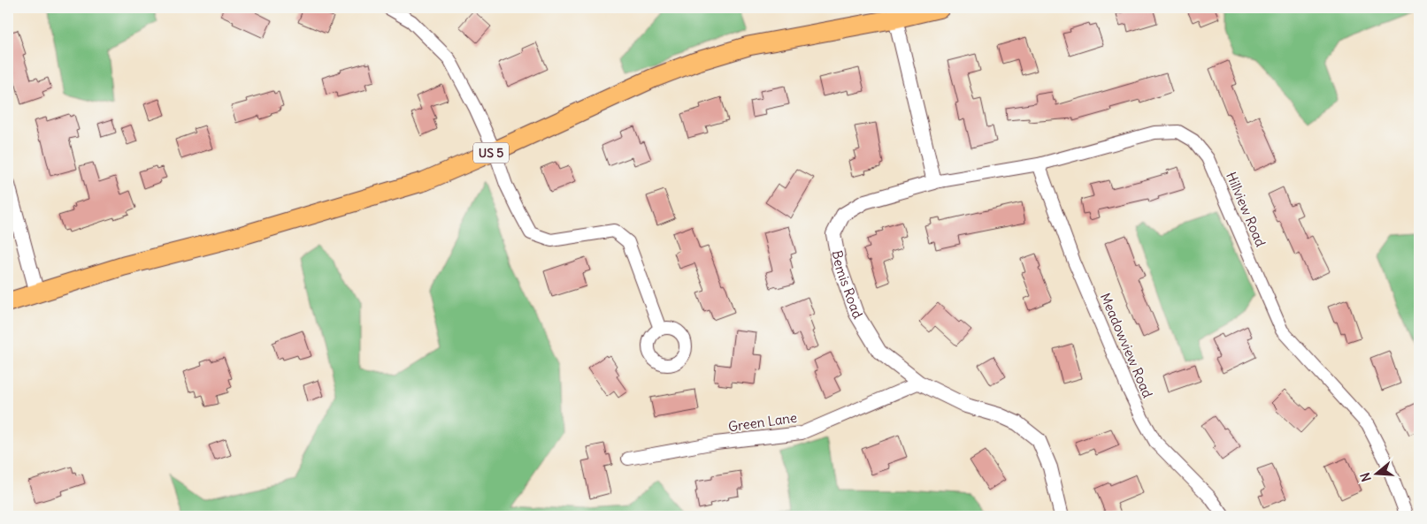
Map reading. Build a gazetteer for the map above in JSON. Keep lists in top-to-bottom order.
{
  "streets": {
    "main road": ["US 5"],
    "street": [
      "Hillview Road",
      "Bemis Road",
      "Meadowview Road",
      "Green Lane"
    ]
  },
  "crossings": [
    ["Hillview Road", "Bemis Road"],
    ["Hillview Road", "Meadowview Road"],
    ["Bemis Road", "Green Lane"]
  ],
  "north": "left"
}
